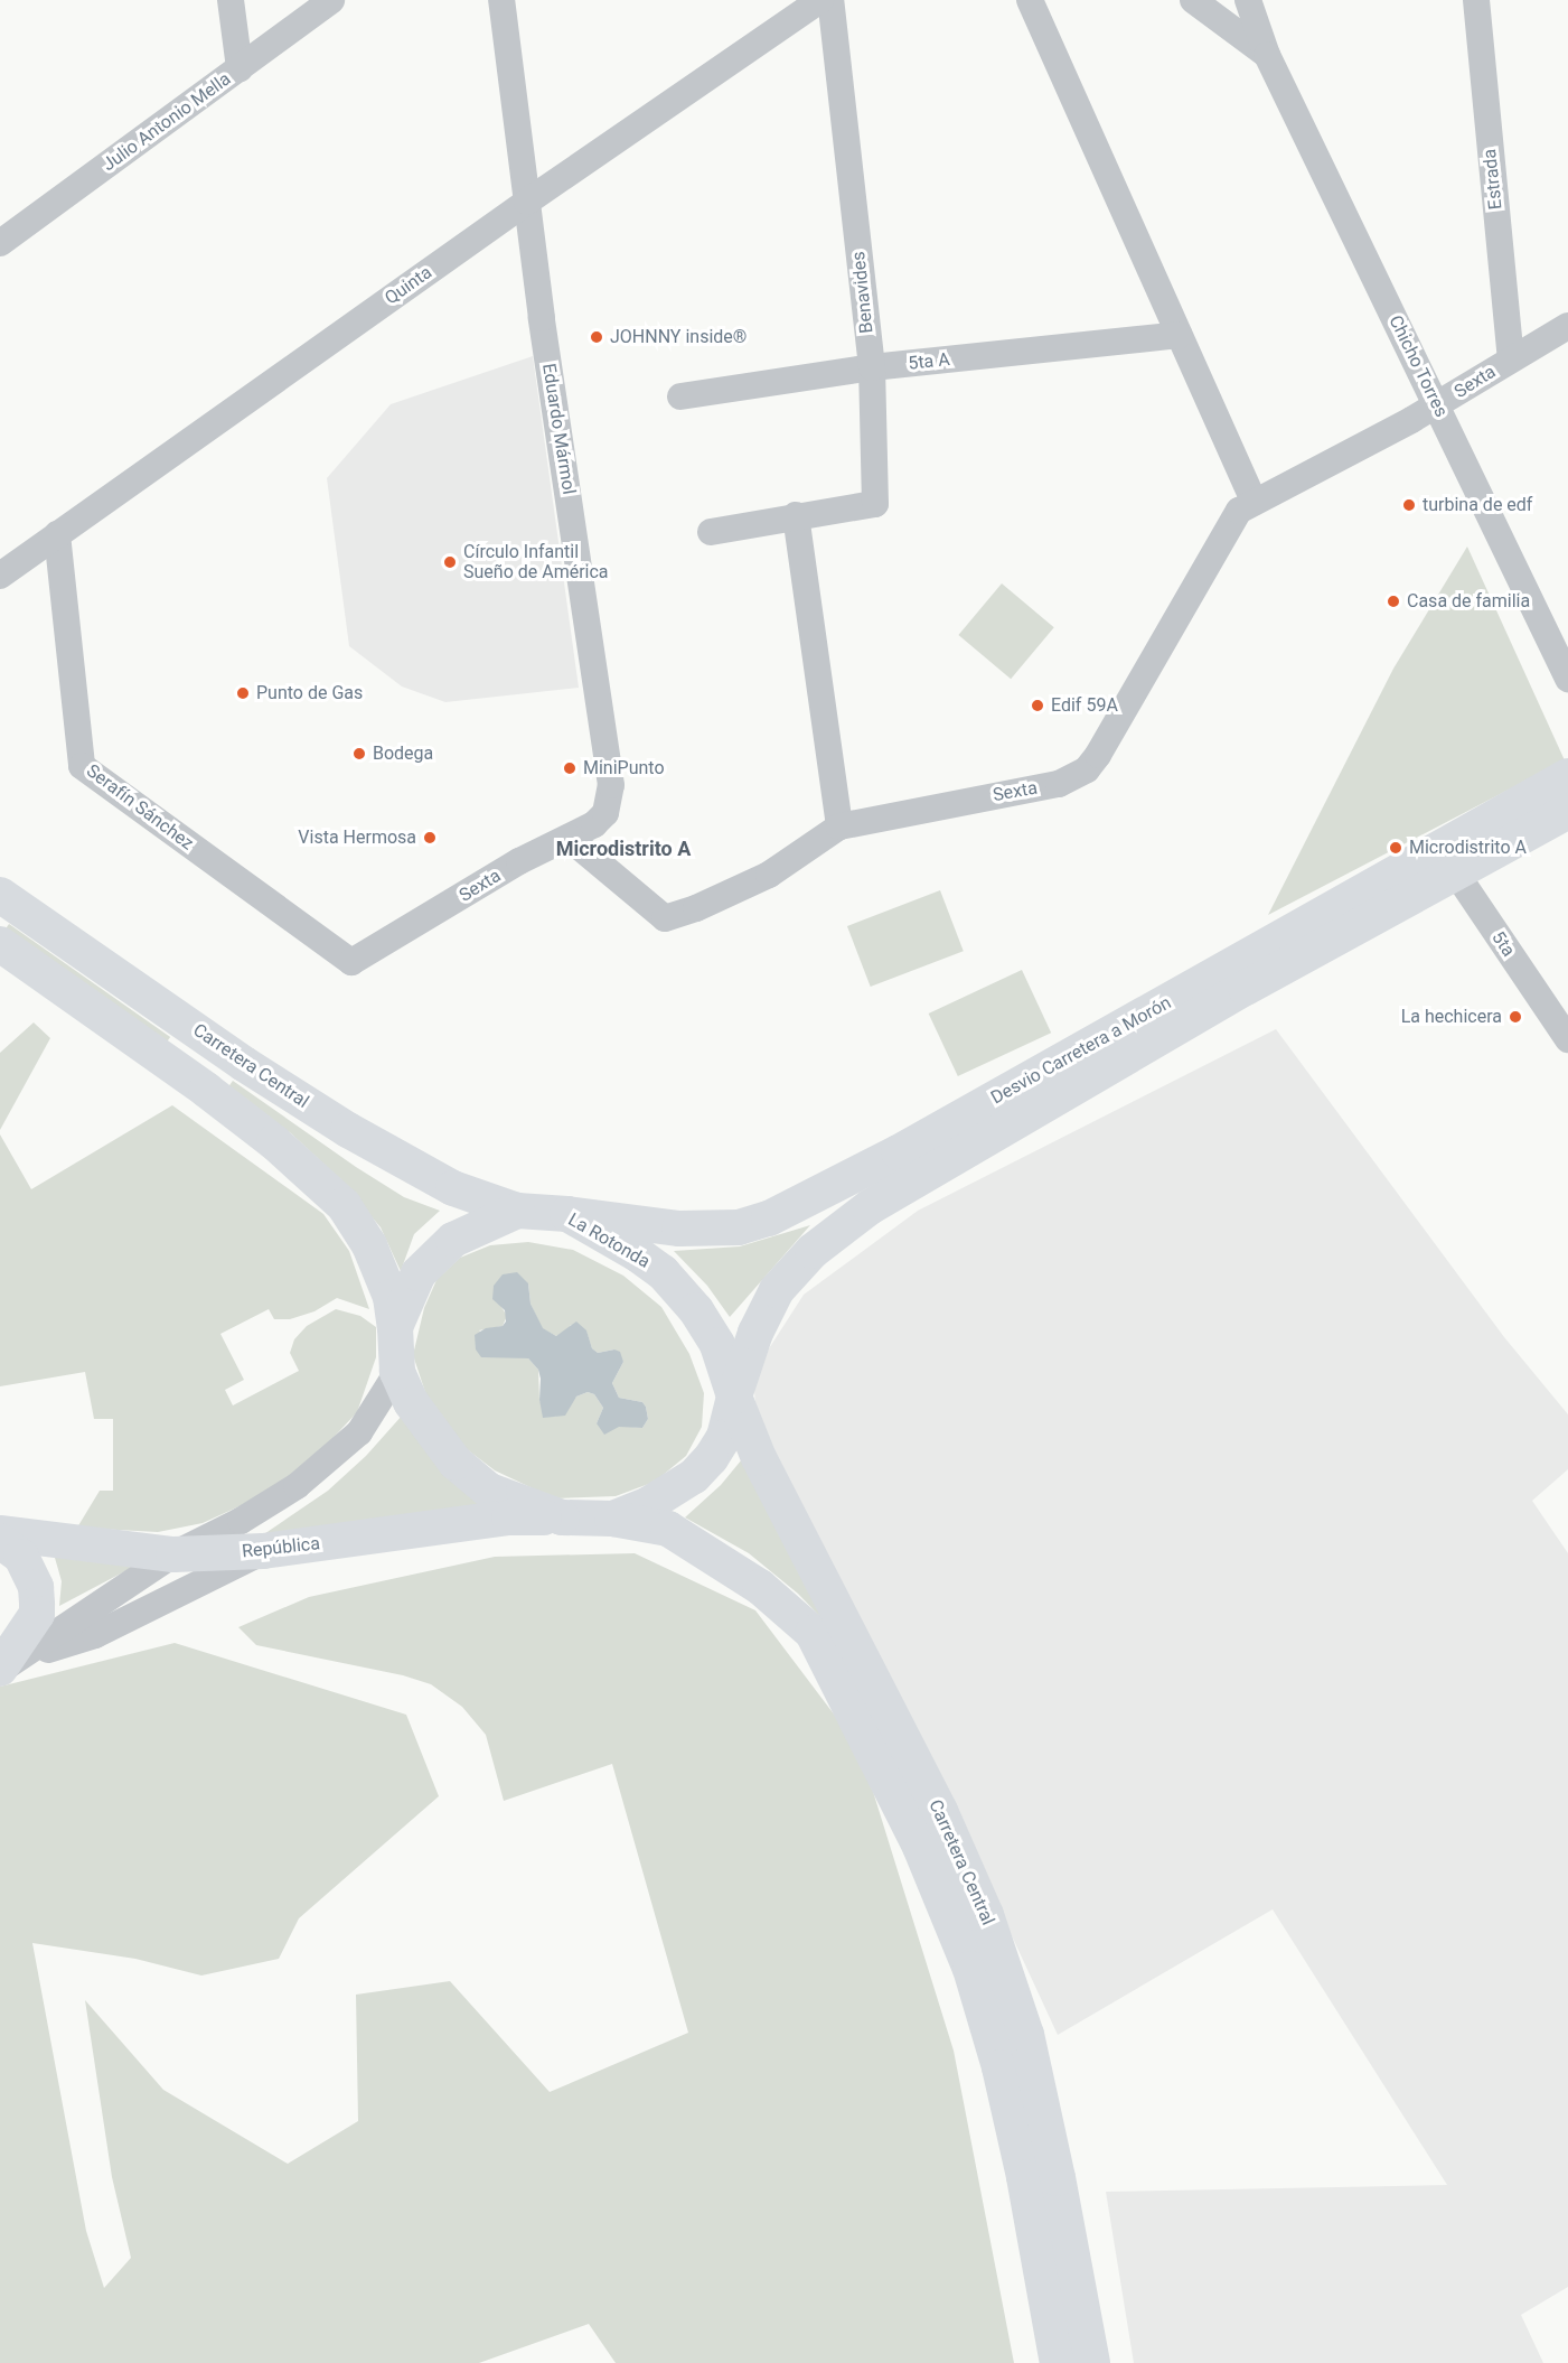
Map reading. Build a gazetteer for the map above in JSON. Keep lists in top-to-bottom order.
{
  "streets": {
    "main road": [
      "Desvio Carretera a Morón",
      "Carretera Central",
      "La Rotonda",
      "República"
    ],
    "street": [
      "Julio Antonio Mella",
      "Estrada",
      "Quinta",
      "Benavides",
      "5ta A",
      "Chicho Torres",
      "Sexta",
      "Eduardo Mármol",
      "Serafín Sánchez",
      "5ta"
    ]
  },
  "crossings": [
    ["Estrada", "Sexta"],
    ["Quinta", "Eduardo Mármol"],
    ["Quinta", "Serafín Sánchez"],
    ["Benavides", "5ta A"],
    ["Chicho Torres", "Sexta"],
    ["Sexta", "Eduardo Mármol"],
    ["Sexta", "Serafín Sánchez"],
    ["5ta", "Desvio Carretera a Morón"],
    ["Desvio Carretera a Morón", "Carretera Central"],
    ["Desvio Carretera a Morón", "La Rotonda"],
    ["Carretera Central", "La Rotonda"],
    ["La Rotonda", "República"]
  ],
  "districts": ["Microdistrito A"],
  "places": [
    "JOHNNY inside®",
    "turbina de edf",
    "Círculo Infantil Sueño de América",
    "Casa de familia",
    "Punto de Gas",
    "Edif 59A",
    "Bodega",
    "MiniPunto",
    "Vista Hermosa",
    "Microdistrito A",
    "La hechicera"
  ]
}
